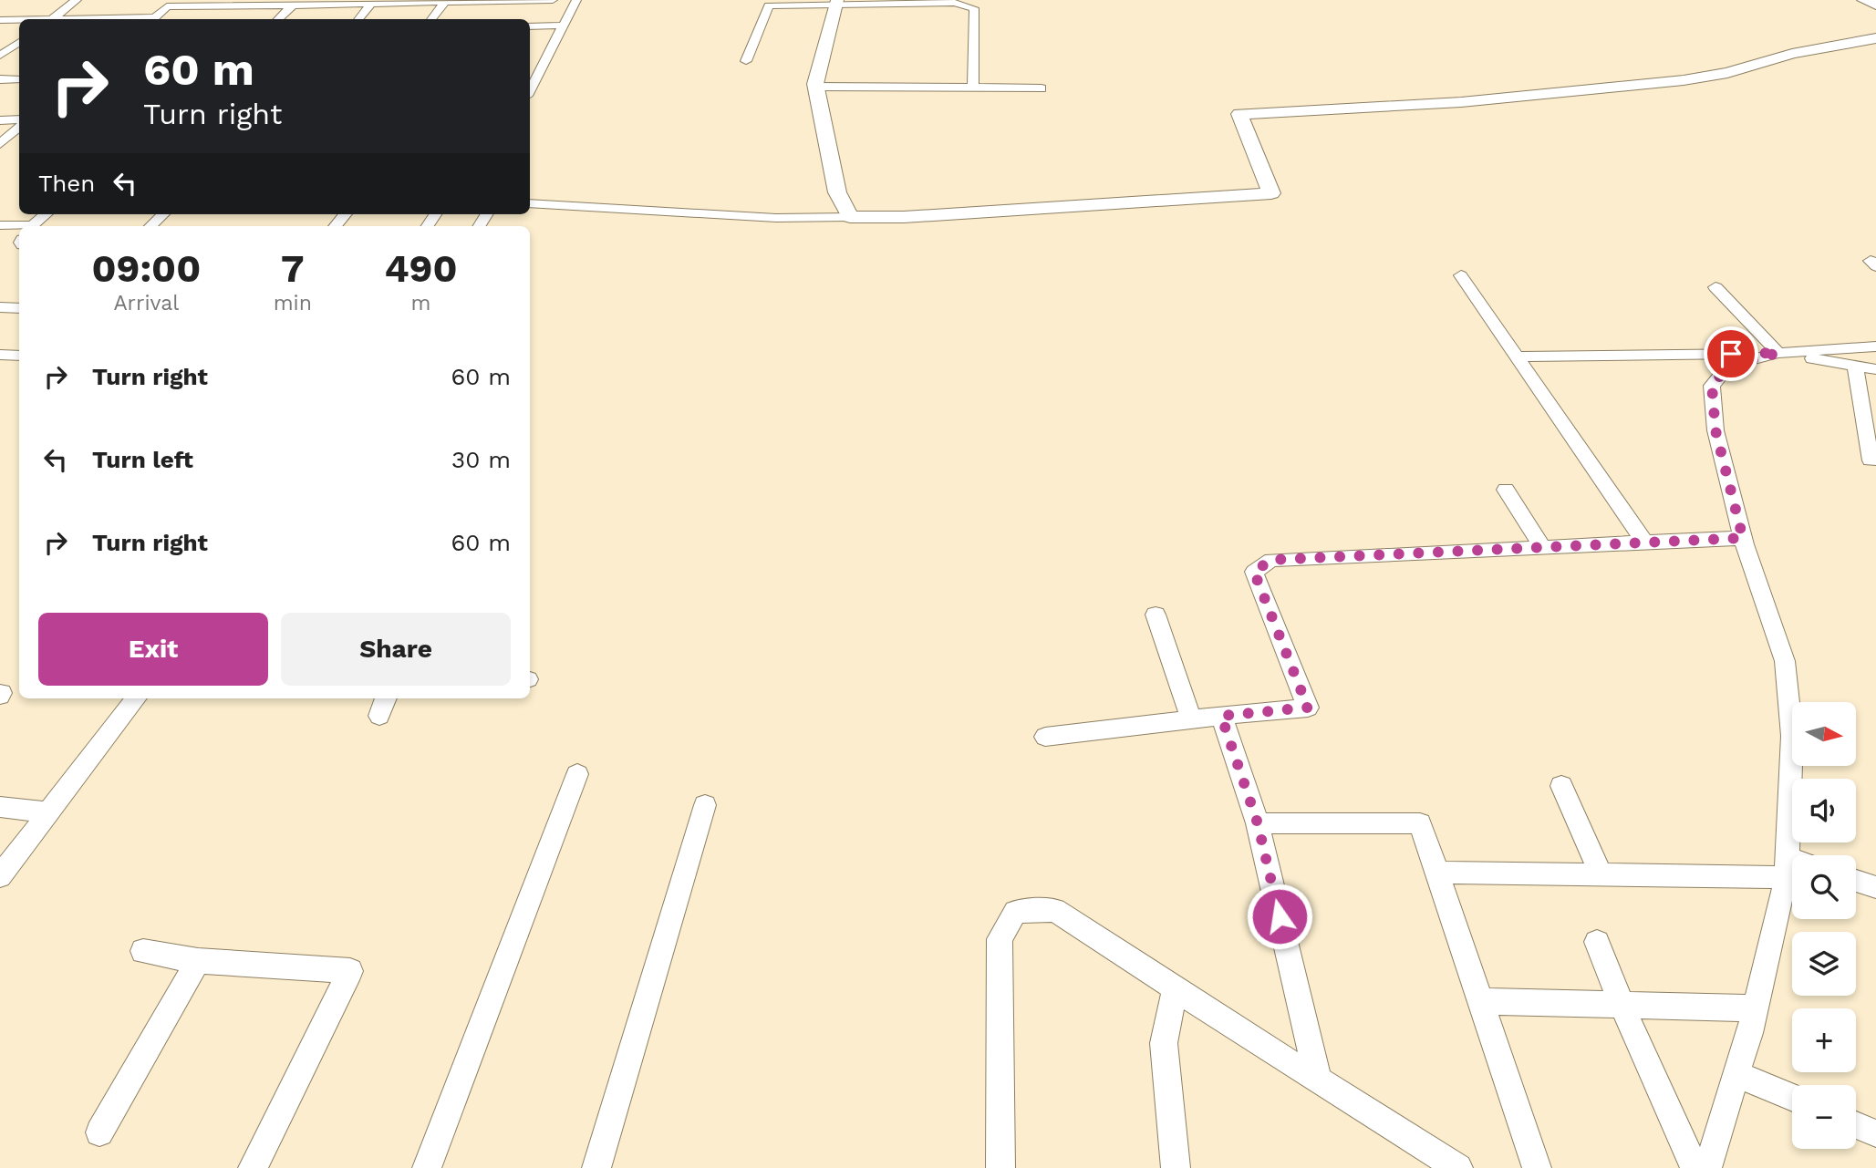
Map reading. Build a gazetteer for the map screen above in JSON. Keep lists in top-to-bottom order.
{
  "north": "right",
  "page": {
    "turn": ["60 m", "Turn right"],
    "then": "Then",
    "eta": [
      "09:00",
      "Arrival",
      "7",
      "min",
      "490",
      "m"
    ],
    "list": [
      {
        "name": "Turn right",
        "value": "60 m"
      },
      {
        "name": "Turn left",
        "value": "30 m"
      },
      {
        "name": "Turn right",
        "value": "60 m"
      }
    ],
    "buttons": ["Exit", "Share"],
    "map_buttons": ["+", "−"]
  }
}
